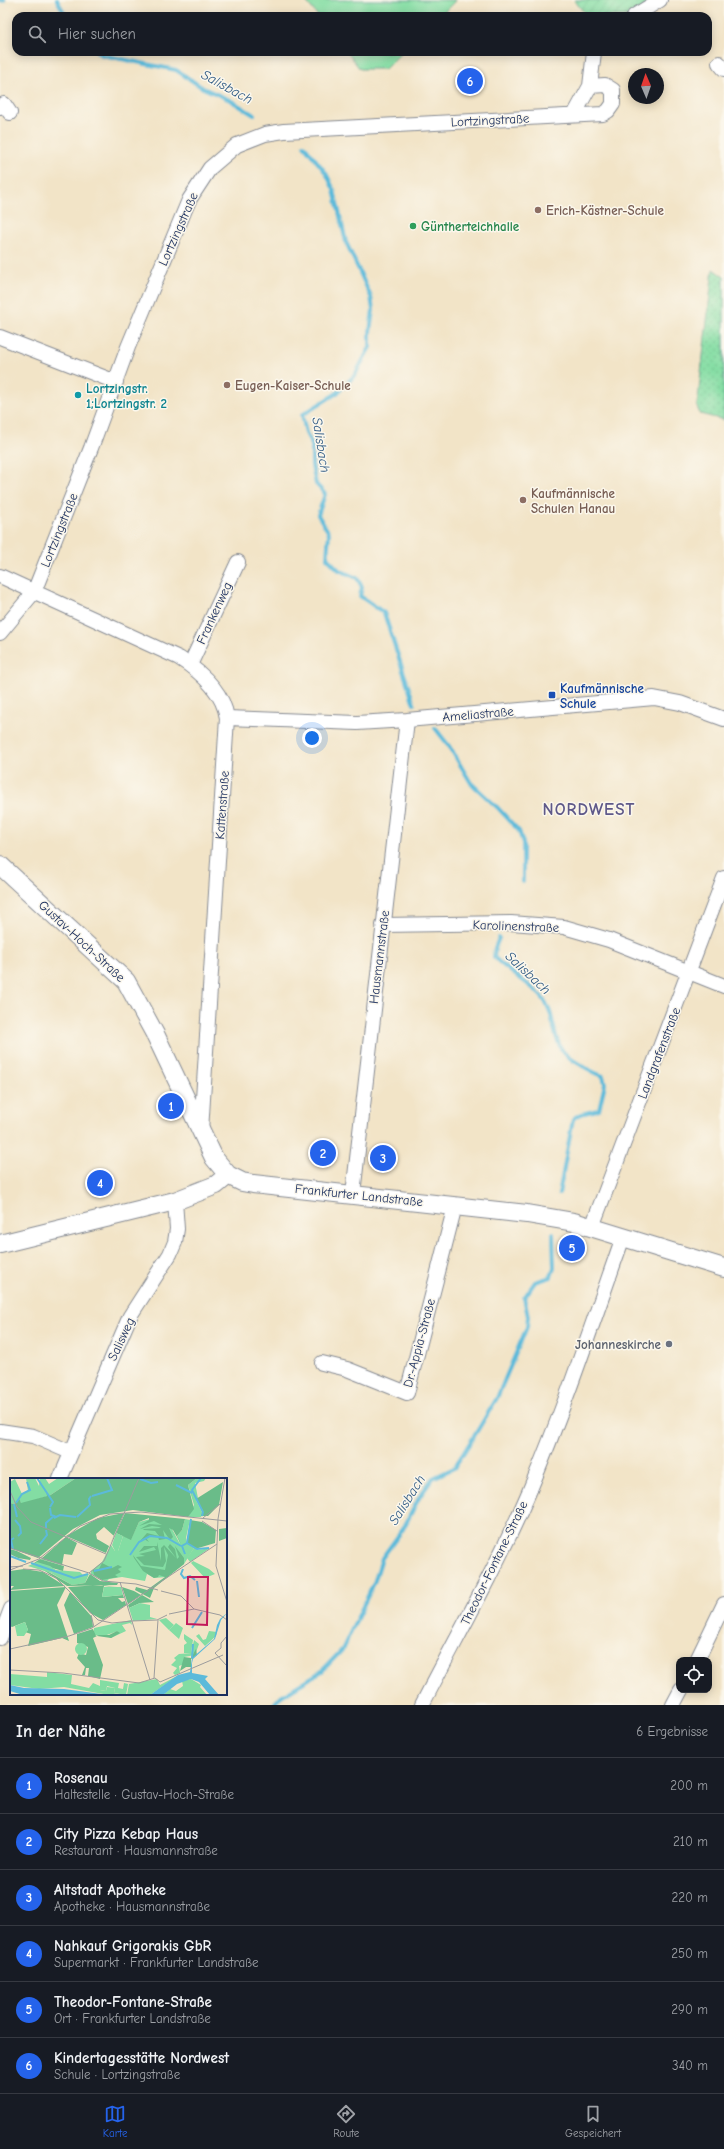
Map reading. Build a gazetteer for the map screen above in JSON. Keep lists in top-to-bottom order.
{
  "streets": {
    "main road": ["Gustav-Hoch-Straße", "Frankfurter Landstraße"],
    "street": [
      "Lortzingstraße",
      "Frankenweg",
      "Ameliastraße",
      "Kattenstraße",
      "Karolinenstraße",
      "Hausmannstraße",
      "Landgrafenstraße",
      "Salisweg",
      "Dr.-Appia-Straße",
      "Theodor-Fontane-Straße"
    ]
  },
  "crossings": [
    ["Lortzingstraße", "Kattenstraße"],
    ["Frankenweg", "Kattenstraße"],
    ["Ameliastraße", "Kattenstraße"],
    ["Ameliastraße", "Hausmannstraße"],
    ["Kattenstraße", "Gustav-Hoch-Straße"],
    ["Karolinenstraße", "Hausmannstraße"],
    ["Karolinenstraße", "Landgrafenstraße"],
    ["Gustav-Hoch-Straße", "Frankfurter Landstraße"],
    ["Hausmannstraße", "Frankfurter Landstraße"],
    ["Landgrafenstraße", "Frankfurter Landstraße"],
    ["Frankfurter Landstraße", "Dr.-Appia-Straße"],
    ["Frankfurter Landstraße", "Theodor-Fontane-Straße"]
  ],
  "districts": ["NORDWEST"],
  "water": ["Salisbach"],
  "places": {
    "other": [
      "Erich-Kästner-Schule",
      "Güntherteichhalle",
      "Eugen-Kaiser-Schule",
      "Lortzingstr. 1;Lortzingstr. 2",
      "Kaufmännische Schulen Hanau",
      "Johanneskirche"
    ],
    "transit": ["Kaufmännische Schule"]
  },
  "north": "top",
  "page": {
    "search": "Hier suchen",
    "pins": [
      "6",
      "1",
      "2",
      "3",
      "4",
      "5"
    ],
    "heading": ["In der Nähe", "6 Ergebnisse"],
    "list": [
      {
        "mark": "1",
        "name": "Rosenau",
        "note": "Haltestelle · Gustav-Hoch-Straße",
        "value": "200 m"
      },
      {
        "mark": "2",
        "name": "City Pizza Kebap Haus",
        "note": "Restaurant · Hausmannstraße",
        "value": "210 m"
      },
      {
        "mark": "3",
        "name": "Altstadt Apotheke",
        "note": "Apotheke · Hausmannstraße",
        "value": "220 m"
      },
      {
        "mark": "4",
        "name": "Nahkauf Grigorakis GbR",
        "note": "Supermarkt · Frankfurter Landstraße",
        "value": "250 m"
      },
      {
        "mark": "5",
        "name": "Theodor-Fontane-Straße",
        "note": "Ort · Frankfurter Landstraße",
        "value": "290 m"
      },
      {
        "mark": "6",
        "name": "Kindertagesstätte Nordwest",
        "note": "Schule · Lortzingstraße",
        "value": "340 m"
      }
    ],
    "nav": ["Karte", "Route", "Gespeichert"]
  }
}
